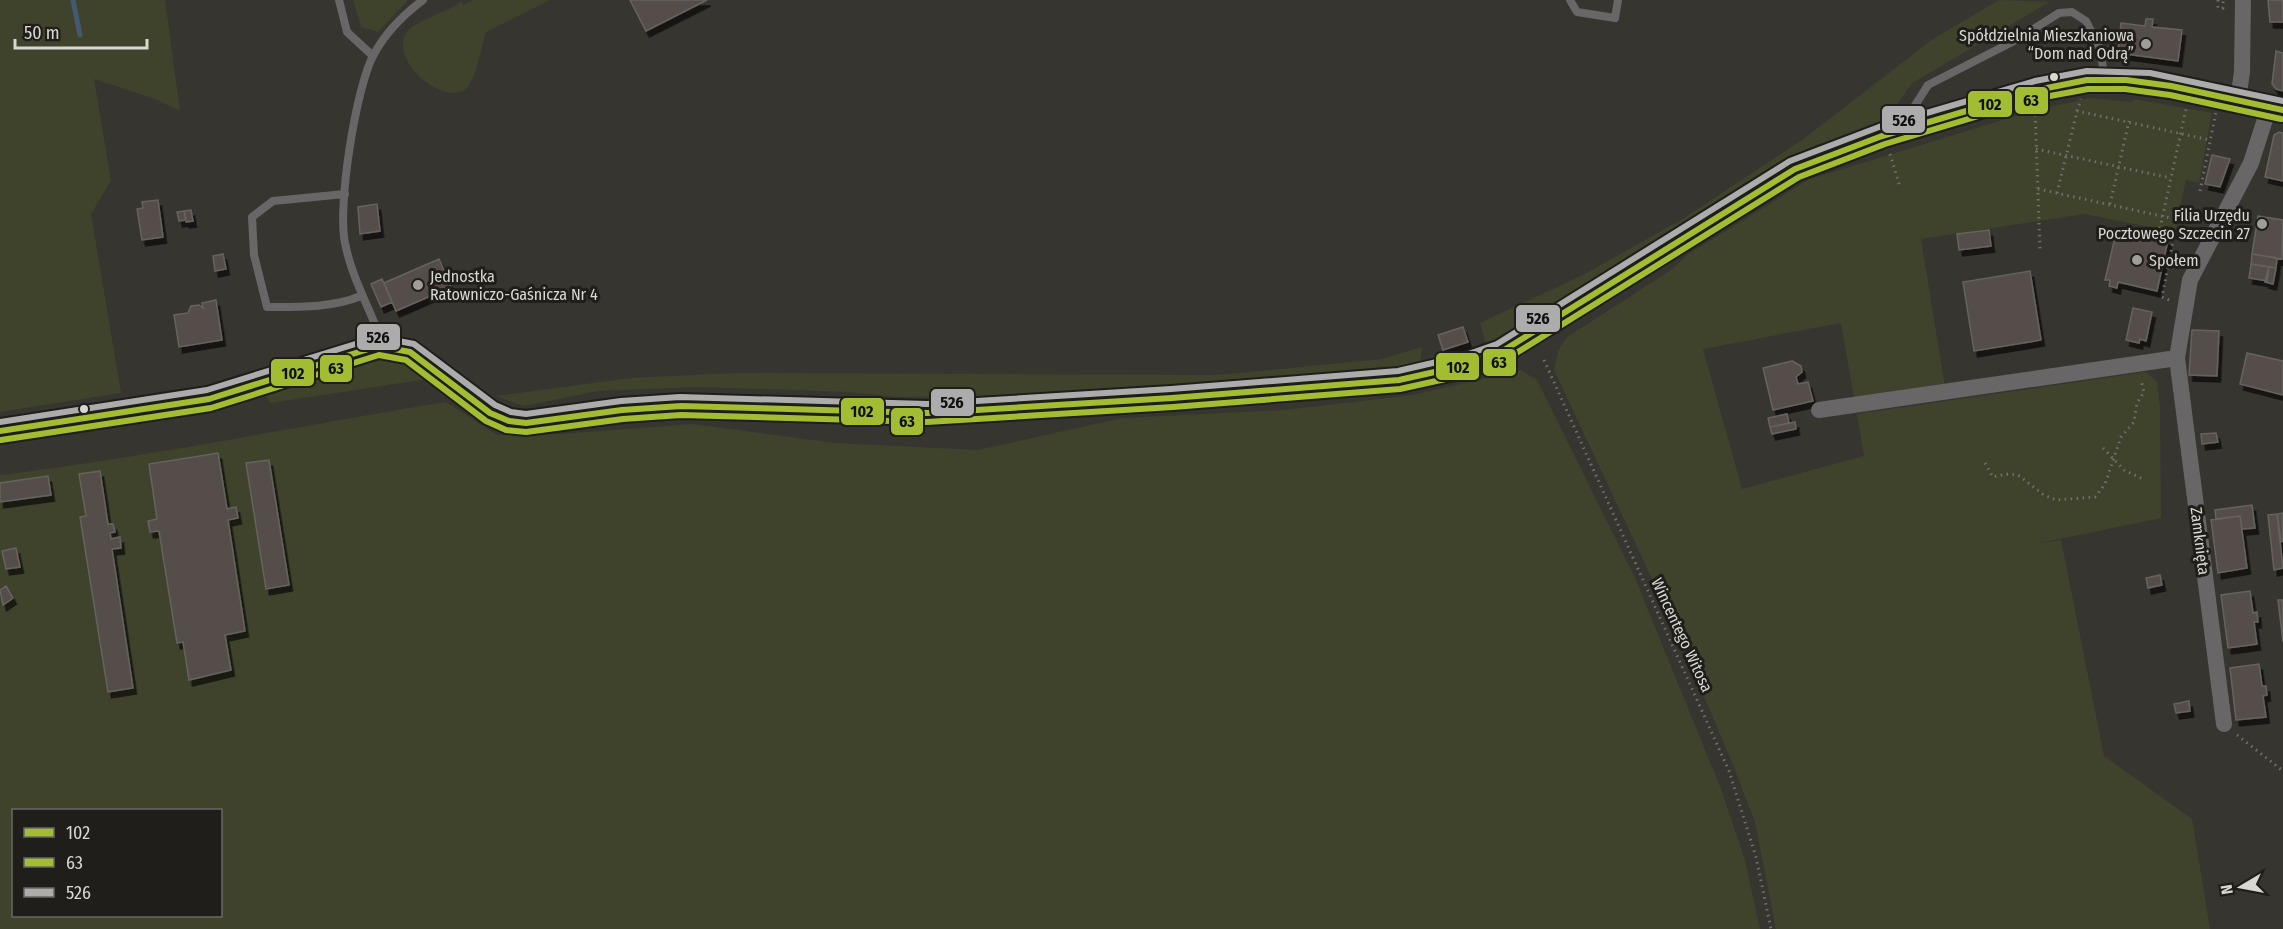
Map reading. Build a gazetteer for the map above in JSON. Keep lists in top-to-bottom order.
{
  "streets": {
    "street": ["Zamknięta"],
    "path": ["Wincentego Witosa"]
  },
  "places": [
    "Spółdzielnia Mieszkaniowa “Dom nad Odrą”",
    "Filia Urzędu Pocztowego Szczecin 27",
    "Społem",
    "Jednostka Ratowniczo-Gaśnicza Nr 4"
  ],
  "lines": ["transit line 526", "transit line 102", "transit line 63"],
  "legend": ["102", "63", "526"],
  "scale_bar": "50 m",
  "north": "left"
}
